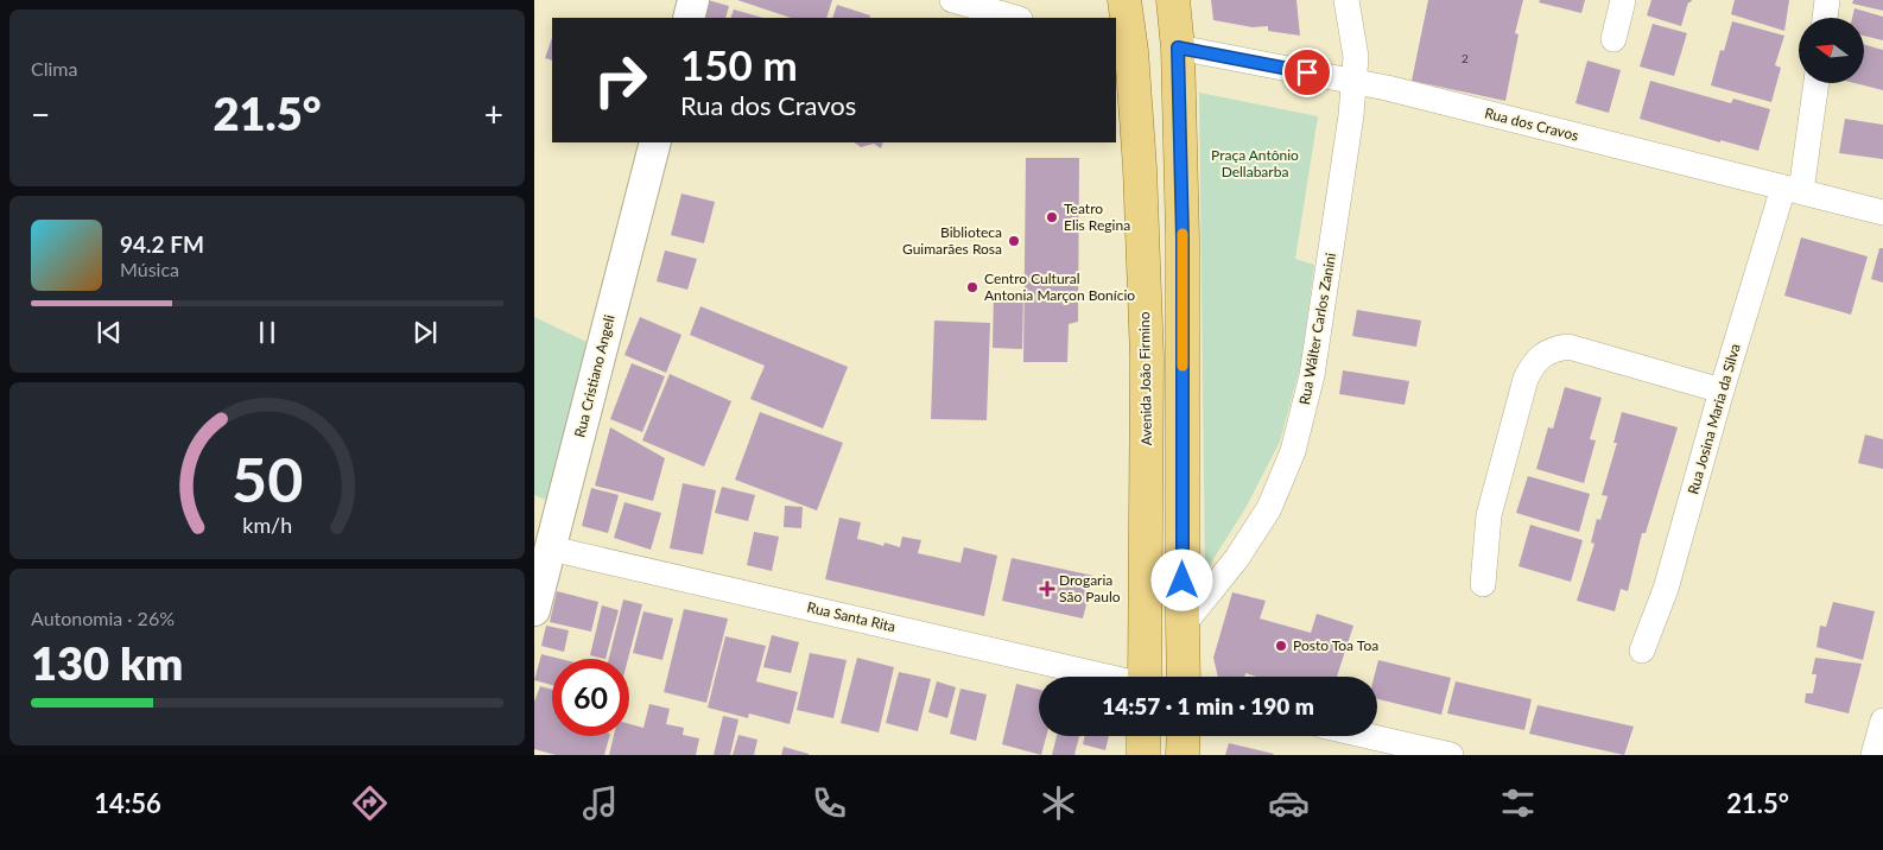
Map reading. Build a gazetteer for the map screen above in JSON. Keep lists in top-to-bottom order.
{
  "streets": {
    "main road": ["Avenida João Firmino"],
    "street": [
      "Rua dos Cravos",
      "Rua Wálter Carlos Zanini",
      "Rua Cristiano Angeli",
      "Rua Josina Maria da Silva",
      "Rua Santa Rita"
    ]
  },
  "crossings": [
    ["Rua dos Cravos", "Rua Wálter Carlos Zanini"],
    ["Rua dos Cravos", "Rua Josina Maria da Silva"],
    ["Rua Cristiano Angeli", "Rua Santa Rita"]
  ],
  "parks": ["Praça Antônio Dellabarba"],
  "places": {
    "other": [
      "Teatro Elis Regina",
      "Biblioteca Guimarães Rosa",
      "Centro Cultural Antonia Marçon Bonício",
      "Posto Toa Toa"
    ],
    "health": ["Drogaria São Paulo"]
  },
  "house_numbers": ["2"],
  "north": "left",
  "page": {
    "tile": [
      "Clima",
      ["Autonomia · 26%", "130 km"]
    ],
    "turn": ["150 m", "Rua dos Cravos"],
    "heat": ["−", "21.5°", "+"],
    "song": ["94.2 FM", "Música"],
    "limit": "60",
    "trip": "14:57 · 1 min · 190 m",
    "tabs": ["14:56", "21.5°"],
    "gauge": ["50", "km/h"]
  }
}
